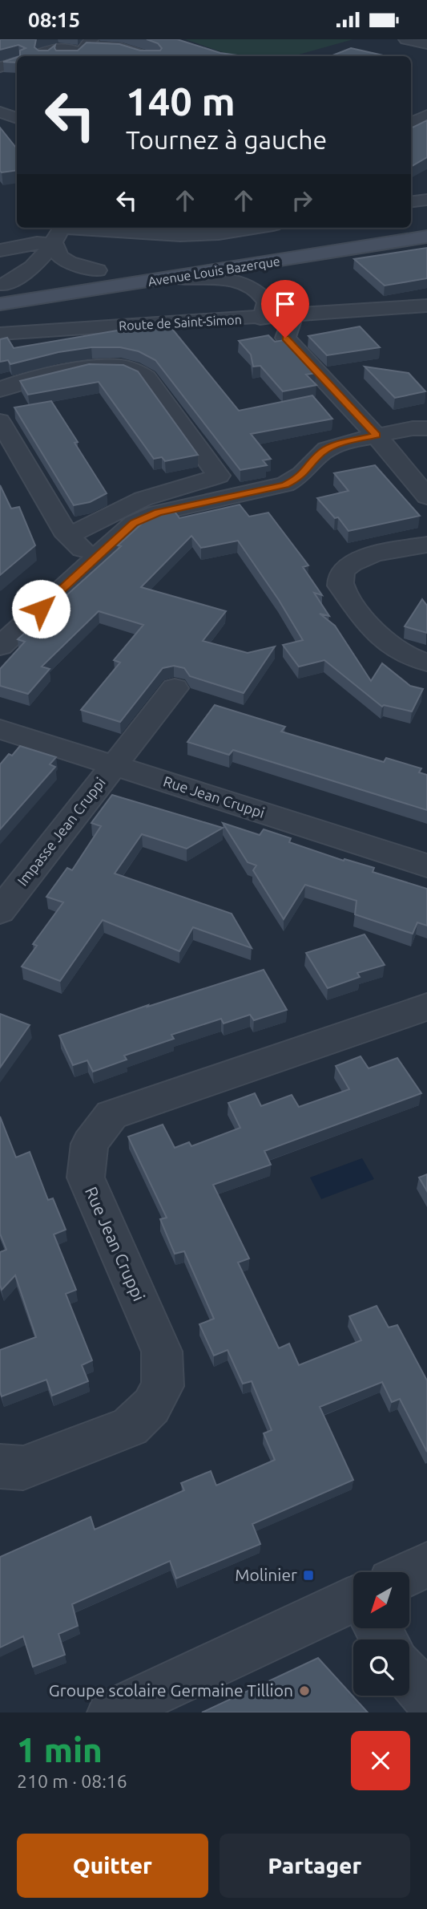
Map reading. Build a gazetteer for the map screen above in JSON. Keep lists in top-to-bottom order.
{
  "streets": {
    "main road": ["Avenue Louis Bazerque"],
    "street": ["Route de Saint-Simon", "Rue Jean Cruppi", "Impasse Jean Cruppi"]
  },
  "crossings": [
    ["Rue Jean Cruppi", "Impasse Jean Cruppi"]
  ],
  "places": {
    "transit": ["Molinier"],
    "other": ["Groupe scolaire Germaine Tillion"]
  },
  "north": "bottom left",
  "page": {
    "status": "08:15",
    "turn": ["140 m", "Tournez à gauche"],
    "heading": ["1 min", "210 m · 08:16"],
    "buttons": ["Quitter", "Partager"]
  }
}
